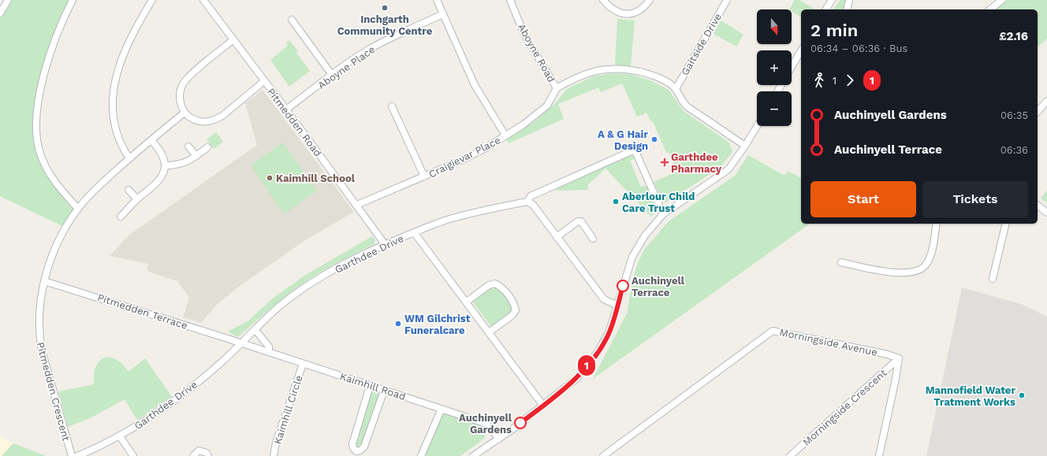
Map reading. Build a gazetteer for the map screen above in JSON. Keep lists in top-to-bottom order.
{
  "streets": {
    "street": [
      "Gaitside Drive",
      "Aboyne Road",
      "Aboyne Place",
      "Pitmedden Road",
      "Craigievar Place",
      "Garthdee Drive",
      "Pitmedden Terrace",
      "Morningside Avenue",
      "Kaimhill Road",
      "Pitmedden Crescent",
      "Morningside Crescent",
      "Kaimhill Circle"
    ]
  },
  "crossings": [
    ["Aboyne Road", "Craigievar Place"],
    ["Aboyne Place", "Pitmedden Road"],
    ["Pitmedden Road", "Craigievar Place"],
    ["Pitmedden Road", "Garthdee Drive"],
    ["Garthdee Drive", "Pitmedden Terrace"],
    ["Garthdee Drive", "Kaimhill Road"],
    ["Pitmedden Terrace", "Kaimhill Road"],
    ["Pitmedden Terrace", "Pitmedden Crescent"],
    ["Morningside Avenue", "Morningside Crescent"],
    ["Kaimhill Road", "Kaimhill Circle"]
  ],
  "places": {
    "other": [
      "Inchgarth Community Centre",
      "A & G Hair Design",
      "Kaimhill School",
      "Aberlour Child Care Trust",
      "Auchinyell Terrace",
      "WM Gilchrist Funeralcare",
      "Mannofield Water Tratment Works",
      "Auchinyell Gardens"
    ],
    "health": ["Garthdee Pharmacy"]
  },
  "lines": ["bus line 1"],
  "north": "bottom",
  "page": {
    "on_map": "1",
    "map_buttons": ["+", "−"],
    "heading": ["2 min", "06:34 – 06:36 · Bus", "£2.16"],
    "legs": ["1", "1"],
    "list": [
      {
        "name": "Auchinyell Gardens",
        "value": "06:35"
      },
      {
        "name": "Auchinyell Terrace",
        "value": "06:36"
      }
    ],
    "buttons": ["Start", "Tickets"]
  }
}
